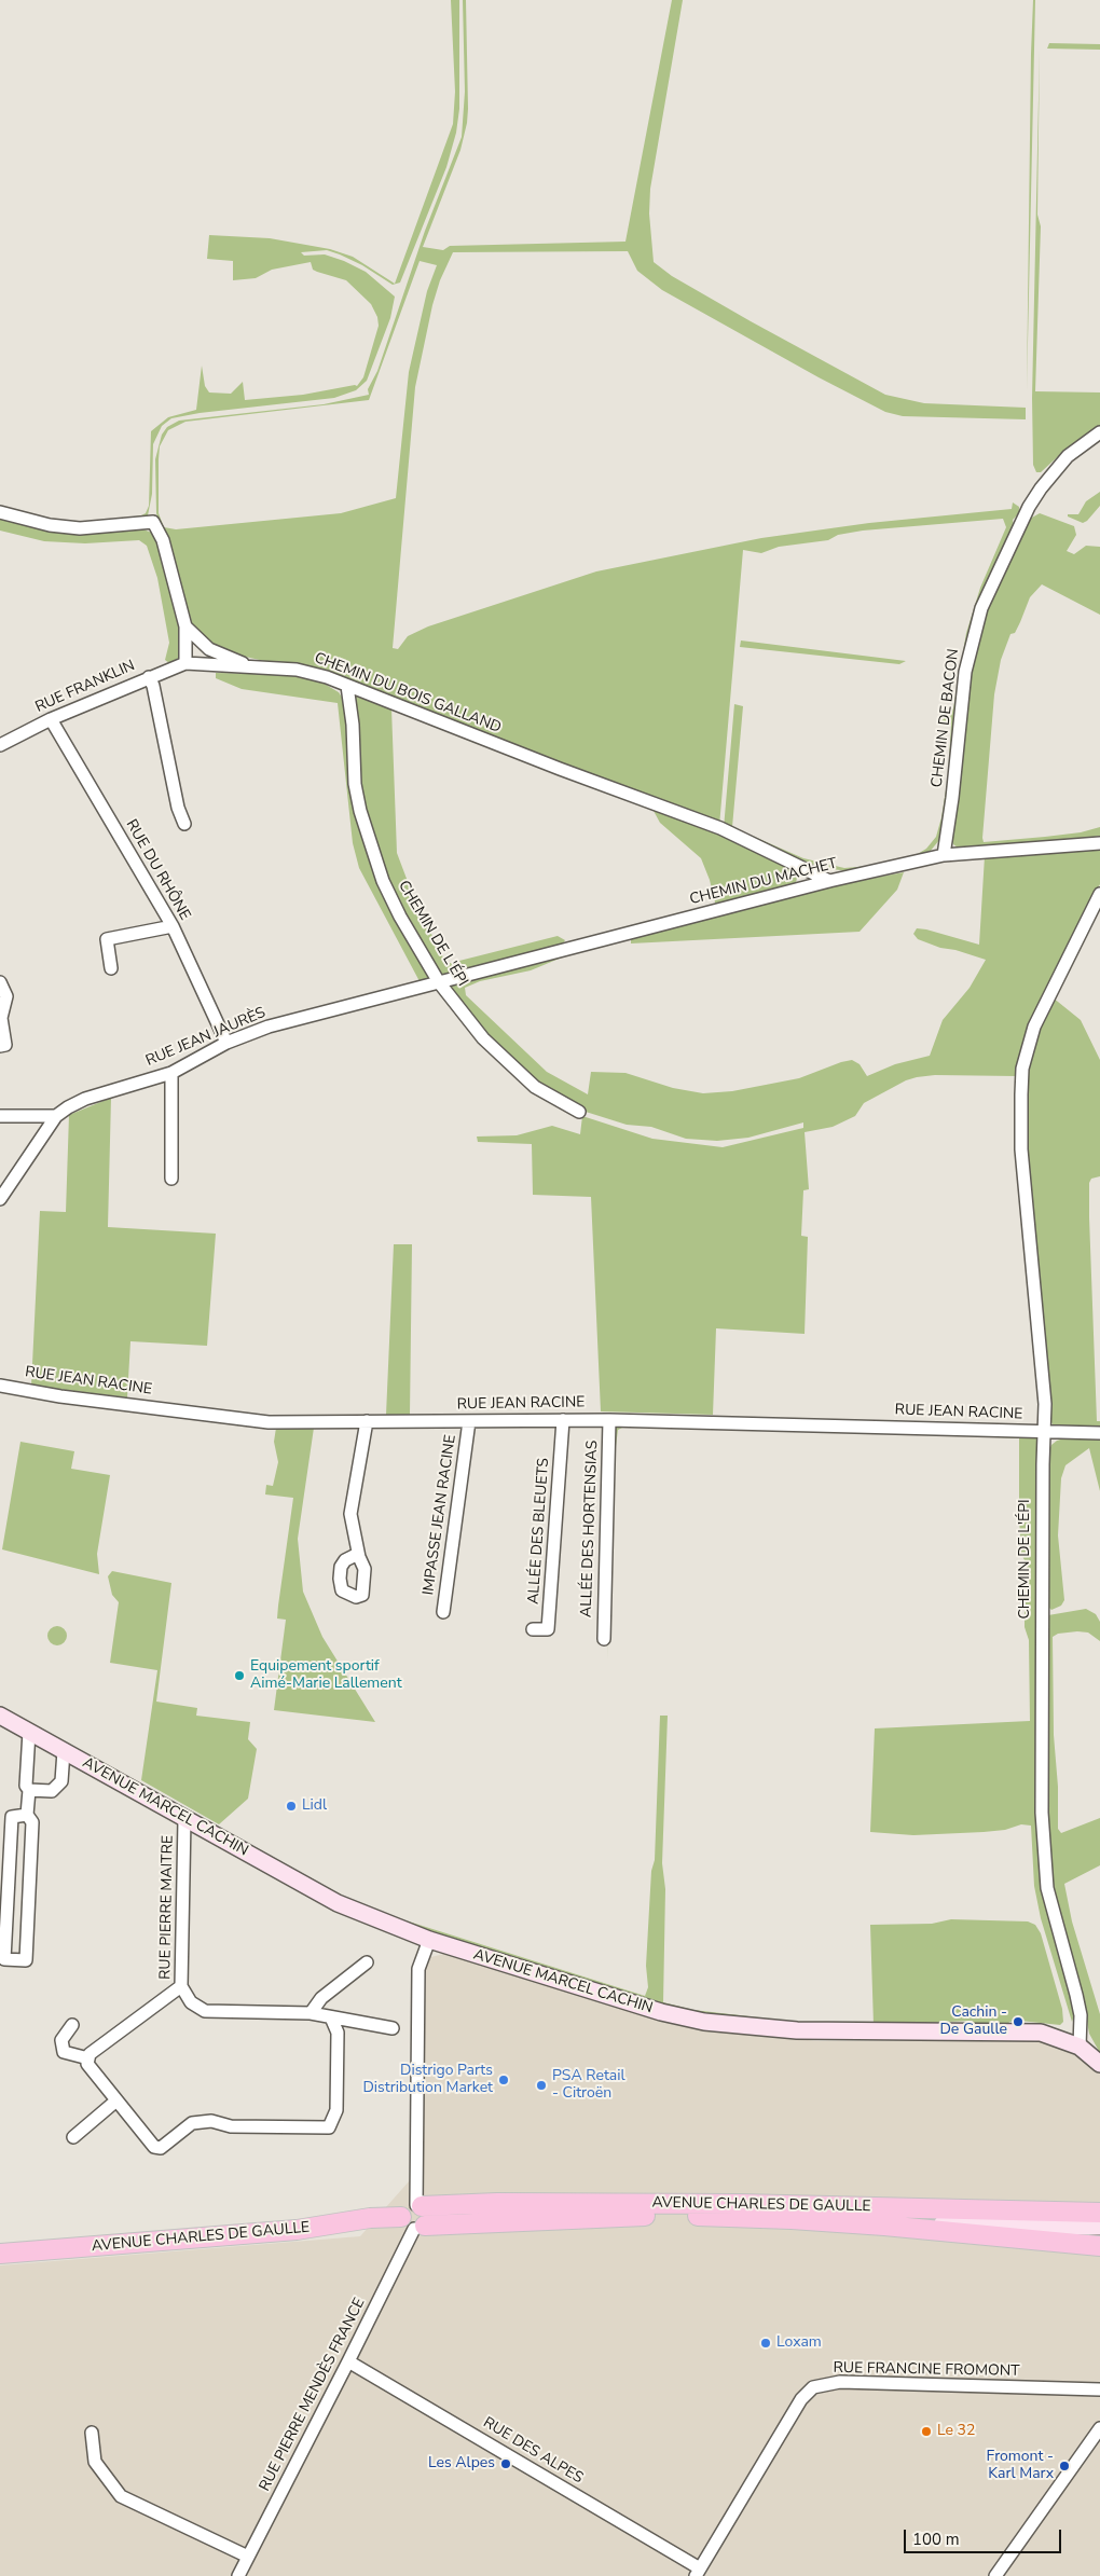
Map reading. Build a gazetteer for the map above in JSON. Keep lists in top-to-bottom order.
{
  "streets": {
    "main road": ["AVENUE CHARLES DE GAULLE"],
    "street": [
      "RUE FRANKLIN",
      "CHEMIN DU BOIS GALLAND",
      "CHEMIN DE BACON",
      "RUE DU RHÔNE",
      "CHEMIN DU MACHET",
      "CHEMIN DE L'ÉPI",
      "RUE JEAN JAURÈS",
      "RUE JEAN RACINE",
      "IMPASSE JEAN RACINE",
      "ALLÉE DES HORTENSIAS",
      "ALLÉE DES BLEUETS",
      "AVENUE MARCEL CACHIN",
      "RUE PIERRE MAITRE",
      "RUE FRANCINE FROMONT",
      "RUE PIERRE MENDÈS FRANCE",
      "RUE DES ALPES"
    ]
  },
  "crossings": [
    ["RUE FRANKLIN", "CHEMIN DU BOIS GALLAND"],
    ["RUE FRANKLIN", "RUE DU RHÔNE"],
    ["CHEMIN DU BOIS GALLAND", "CHEMIN DU MACHET"],
    ["CHEMIN DU BOIS GALLAND", "CHEMIN DE L'ÉPI"],
    ["CHEMIN DE BACON", "CHEMIN DU MACHET"],
    ["RUE DU RHÔNE", "RUE JEAN JAURÈS"],
    ["CHEMIN DU MACHET", "CHEMIN DE L'ÉPI"],
    ["CHEMIN DU MACHET", "RUE JEAN JAURÈS"],
    ["CHEMIN DE L'ÉPI", "RUE JEAN JAURÈS"],
    ["CHEMIN DE L'ÉPI", "RUE JEAN RACINE"],
    ["CHEMIN DE L'ÉPI", "AVENUE MARCEL CACHIN"],
    ["RUE JEAN RACINE", "IMPASSE JEAN RACINE"],
    ["RUE JEAN RACINE", "ALLÉE DES HORTENSIAS"],
    ["RUE JEAN RACINE", "ALLÉE DES BLEUETS"],
    ["AVENUE MARCEL CACHIN", "RUE PIERRE MAITRE"],
    ["AVENUE CHARLES DE GAULLE", "RUE PIERRE MENDÈS FRANCE"],
    ["RUE FRANCINE FROMONT", "RUE DES ALPES"],
    ["RUE PIERRE MENDÈS FRANCE", "RUE DES ALPES"]
  ],
  "places": [
    "Equipement sportif Aimé-Marie Lallement",
    "Lidl",
    "Cachin - De Gaulle",
    "Distrigo Parts Distribution Market",
    "PSA Retail - Citroën",
    "Loxam",
    "Le 32",
    "Les Alpes",
    "Fromont - Karl Marx"
  ],
  "scale_bar": "100 m"
}
